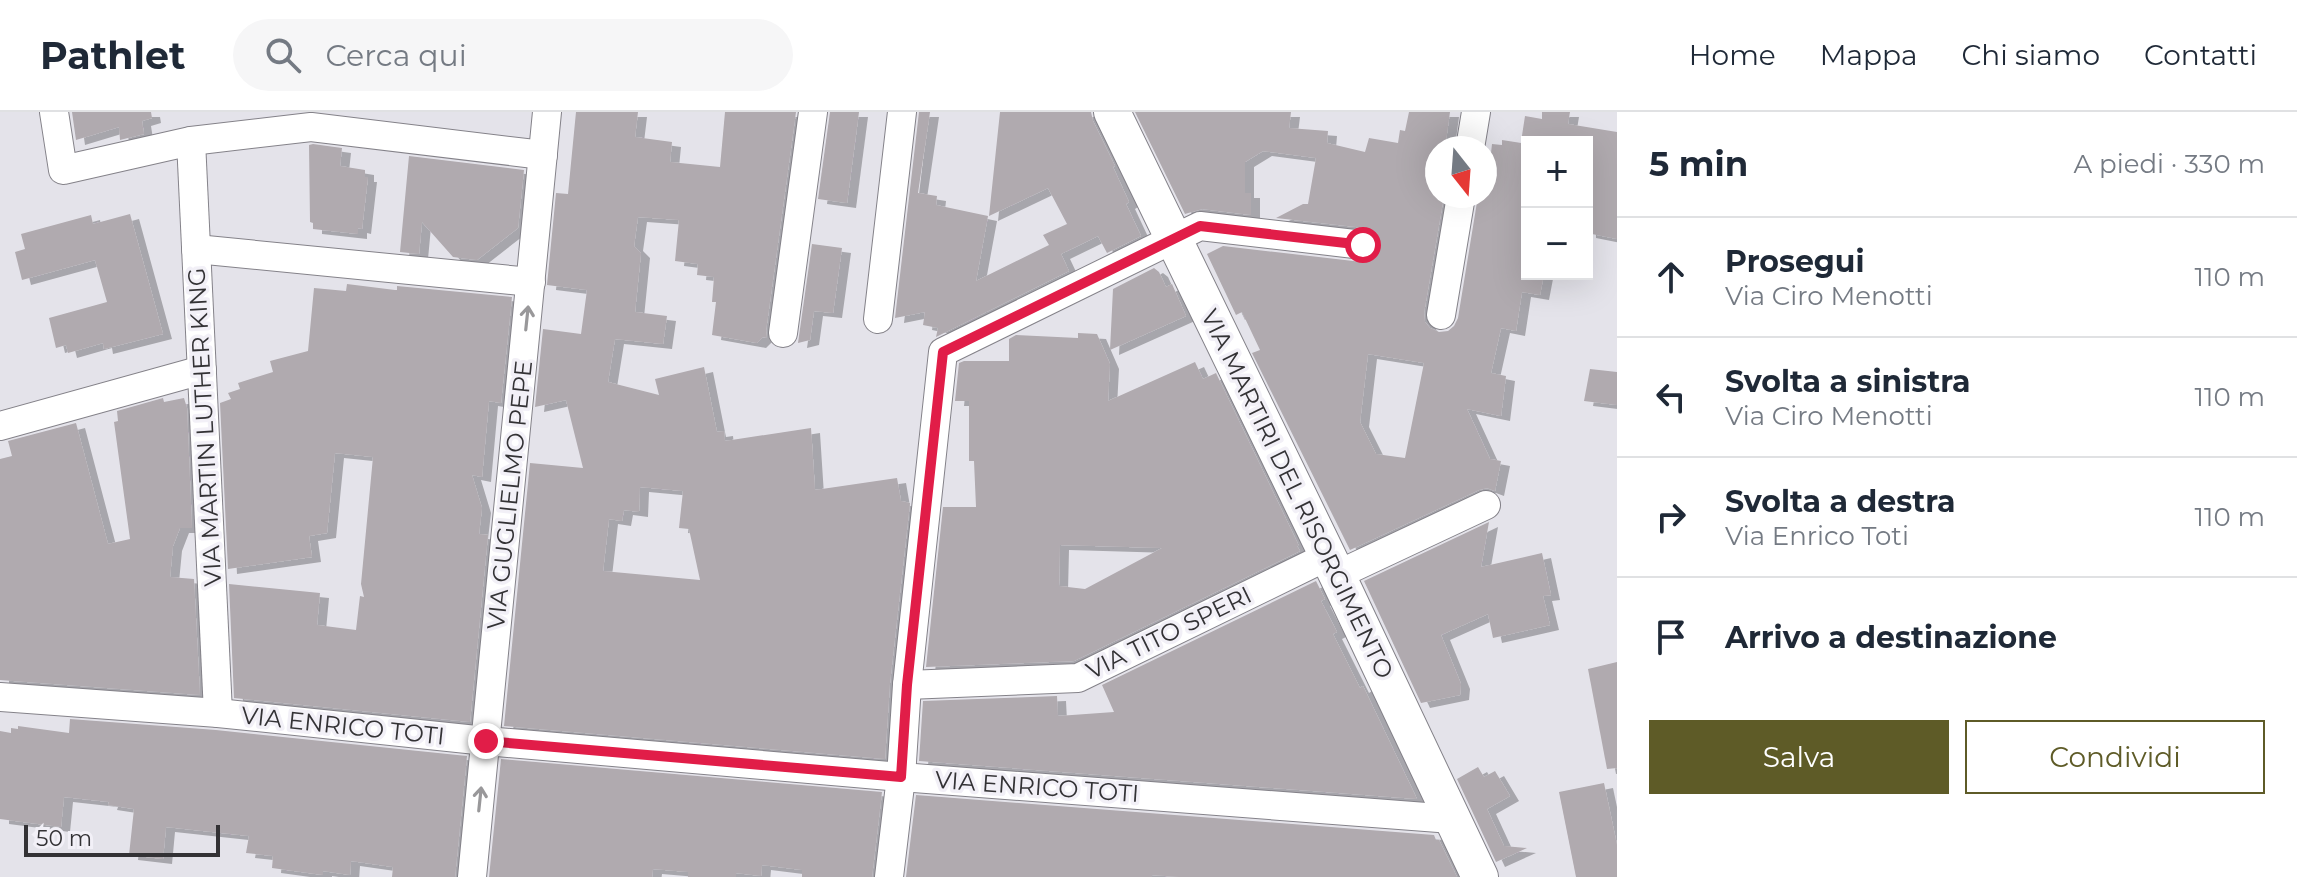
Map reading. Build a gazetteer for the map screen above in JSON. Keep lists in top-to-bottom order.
{
  "streets": {
    "street": [
      "VIA MARTIN LUTHER KING",
      "VIA MARTIRI DEL RISORGIMENTO",
      "VIA GUGLIELMO PEPE",
      "VIA TITO SPERI",
      "VIA ENRICO TOTI"
    ]
  },
  "crossings": [
    ["VIA MARTIN LUTHER KING", "VIA ENRICO TOTI"],
    ["VIA MARTIRI DEL RISORGIMENTO", "VIA TITO SPERI"],
    ["VIA MARTIRI DEL RISORGIMENTO", "VIA ENRICO TOTI"],
    ["VIA GUGLIELMO PEPE", "VIA ENRICO TOTI"]
  ],
  "one_way": ["VIA GUGLIELMO PEPE"],
  "scale_bar": "50 m",
  "north": "bottom",
  "page": {
    "header": "Pathlet",
    "search": "Cerca qui",
    "nav": [
      "Home",
      "Mappa",
      "Chi siamo",
      "Contatti"
    ],
    "heading": ["5 min", "A piedi · 330 m"],
    "map_buttons": ["+", "−"],
    "list": [
      ["Prosegui", "Via Ciro Menotti", "110 m"],
      ["Svolta a sinistra", "Via Ciro Menotti", "110 m"],
      ["Svolta a destra", "Via Enrico Toti", "110 m"],
      "Arrivo a destinazione"
    ],
    "buttons": ["Salva", "Condividi"],
    "scale": "50 m"
  }
}
